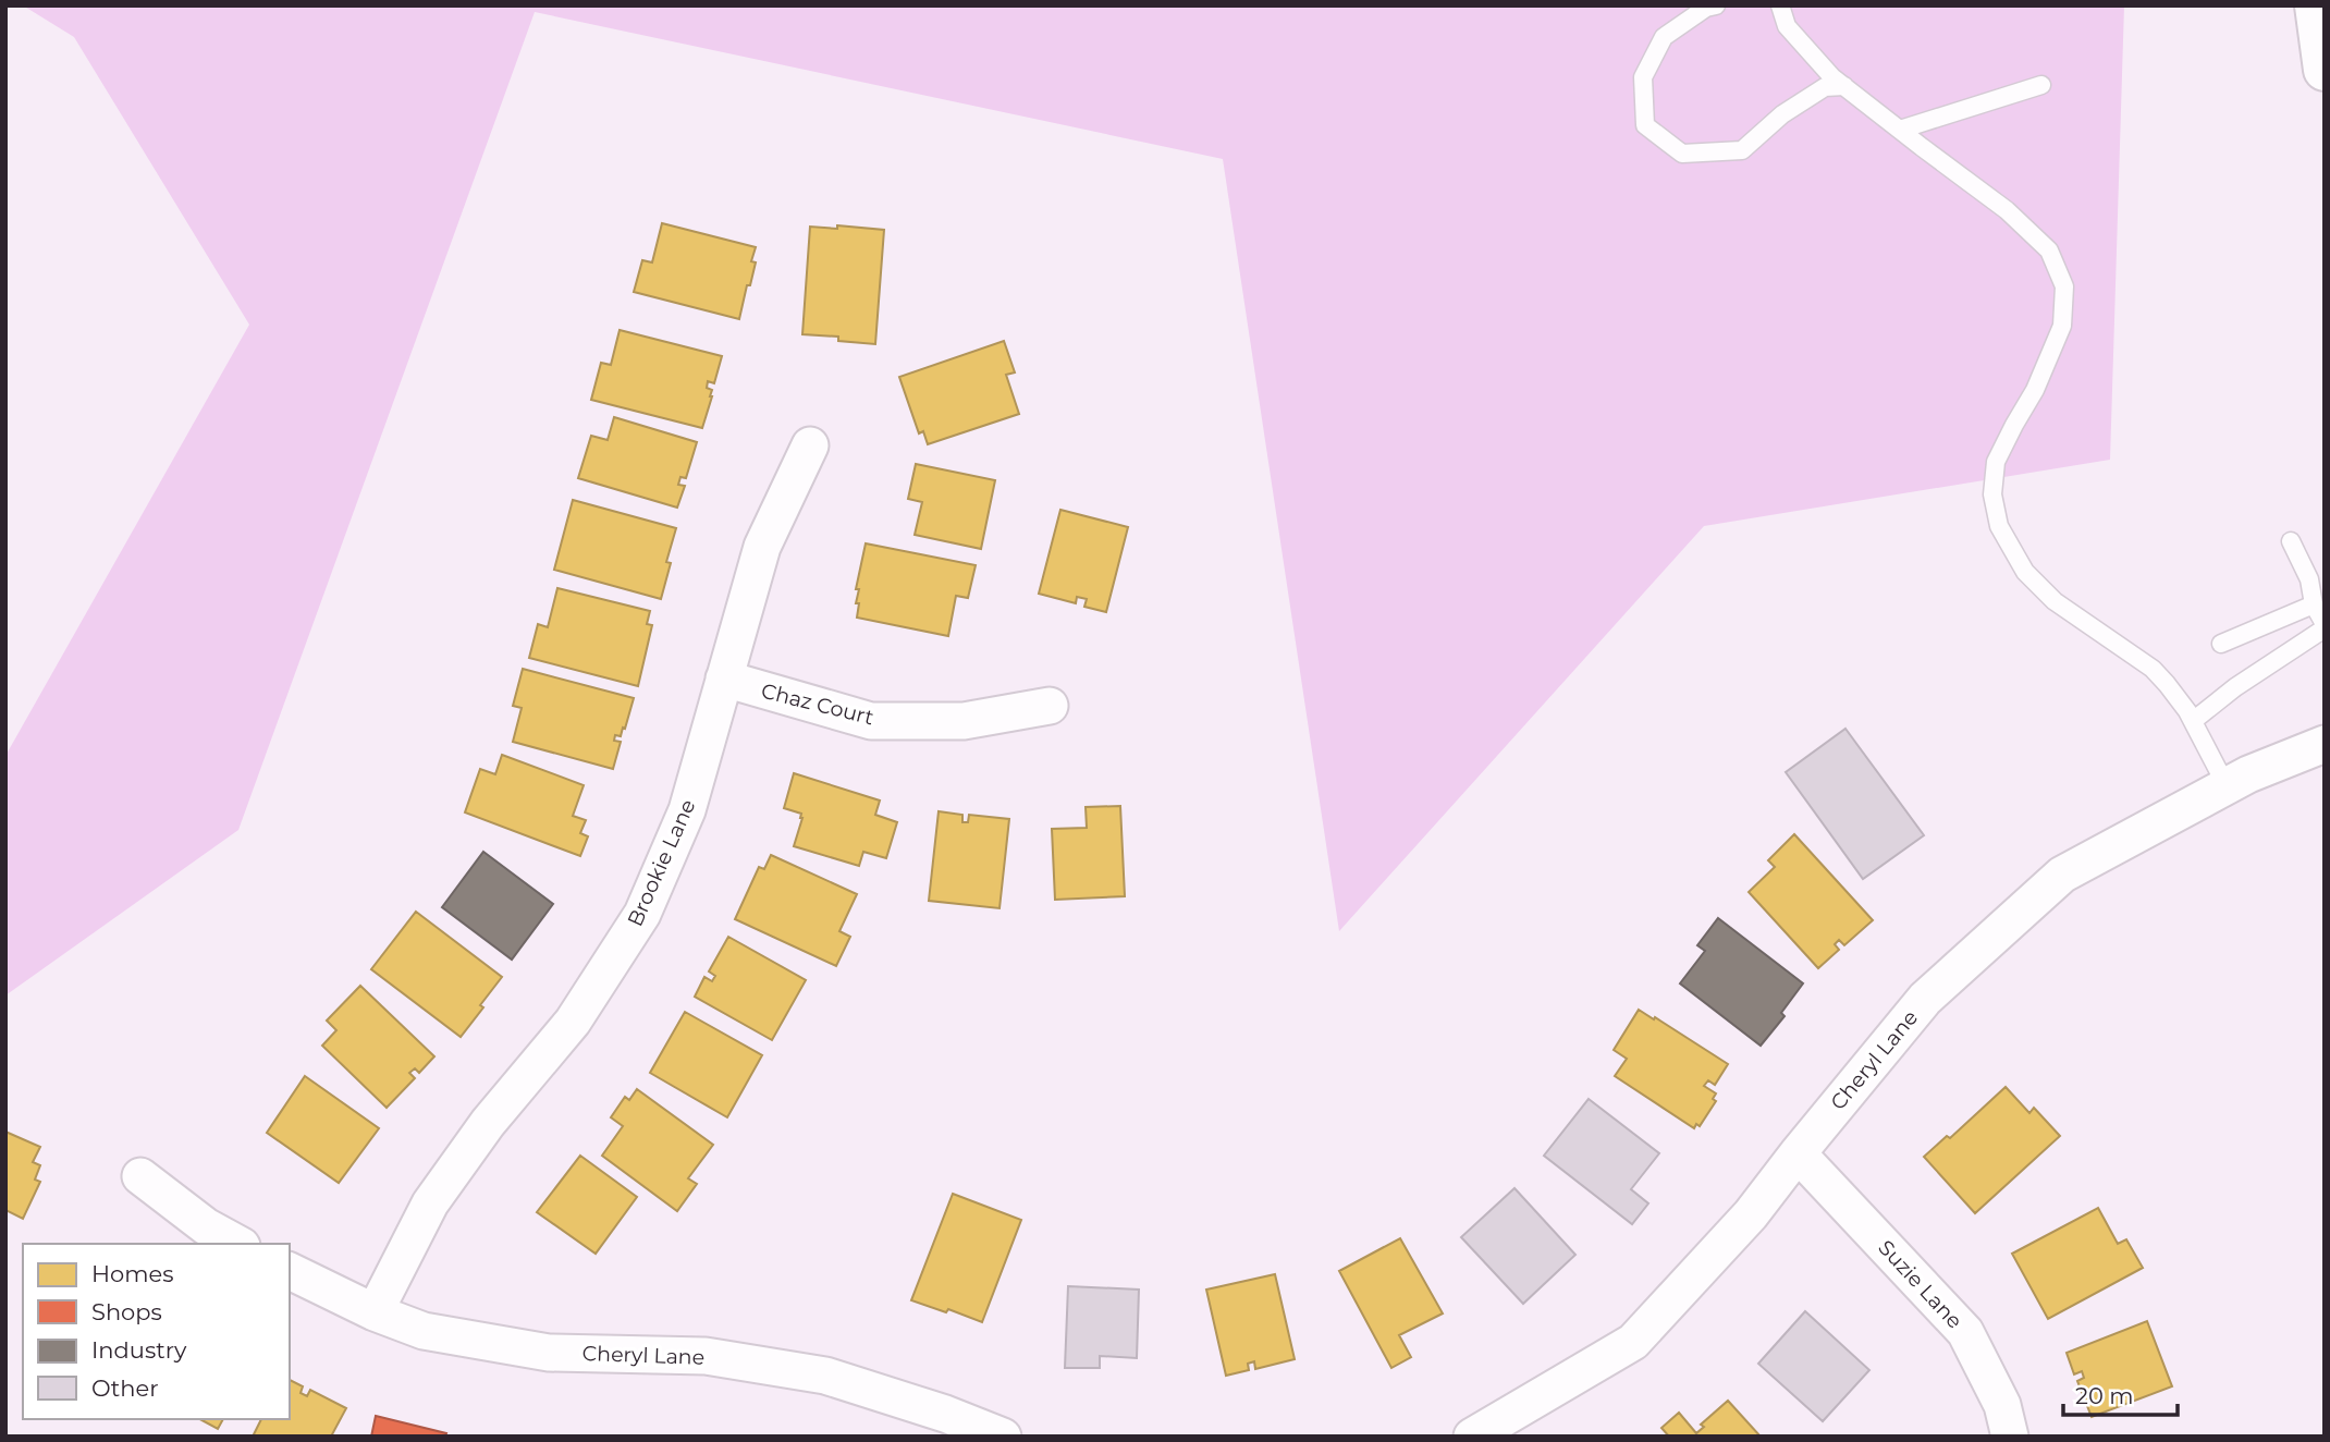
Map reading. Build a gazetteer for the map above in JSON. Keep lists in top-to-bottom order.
{
  "streets": {
    "street": [
      "Chaz Court",
      "Brookie Lane",
      "Cheryl Lane",
      "Suzie Lane"
    ]
  },
  "crossings": [
    ["Chaz Court", "Brookie Lane"],
    ["Brookie Lane", "Cheryl Lane"],
    ["Cheryl Lane", "Suzie Lane"]
  ],
  "legend": [
    "Homes",
    "Shops",
    "Industry",
    "Other"
  ],
  "scale_bar": "20 m"
}
